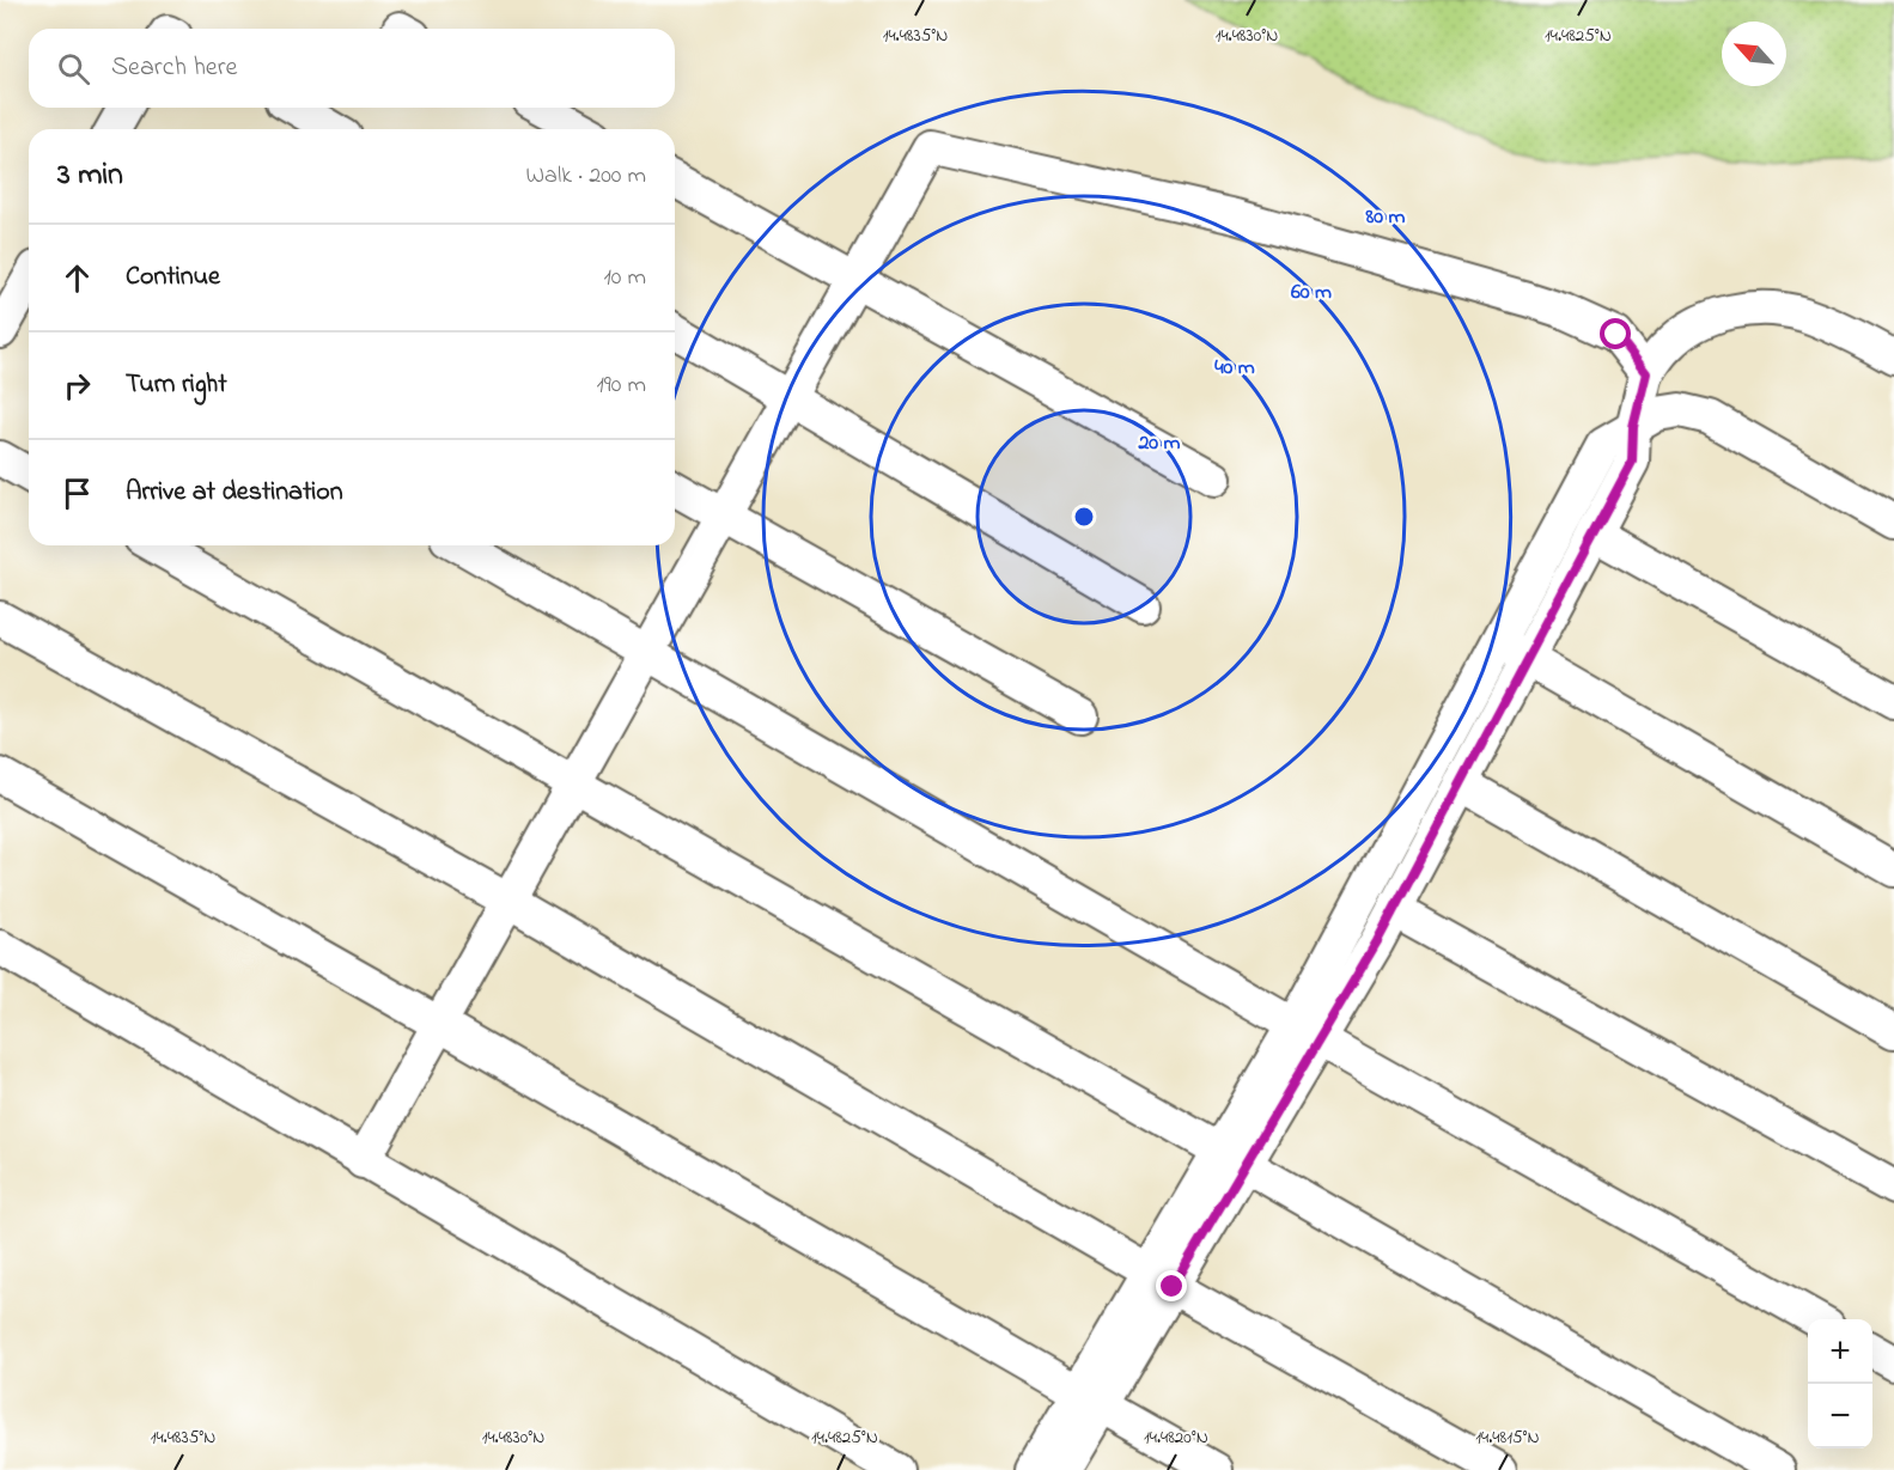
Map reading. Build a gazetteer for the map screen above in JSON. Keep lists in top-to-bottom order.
{
  "north": "top left",
  "page": {
    "search": "Search here",
    "heading": ["3 min", "Walk · 200 m"],
    "list": [
      ["Continue", "10 m"],
      ["Turn right", "190 m"],
      "Arrive at destination"
    ],
    "map_buttons": ["+", "−"]
  },
  "coordinates": [
    "14.4835°N",
    "14.4830°N",
    "14.4825°N",
    "14.4820°N",
    "14.4815°N"
  ],
  "rings": [
    "80 m",
    "60 m",
    "40 m",
    "20 m"
  ]
}
